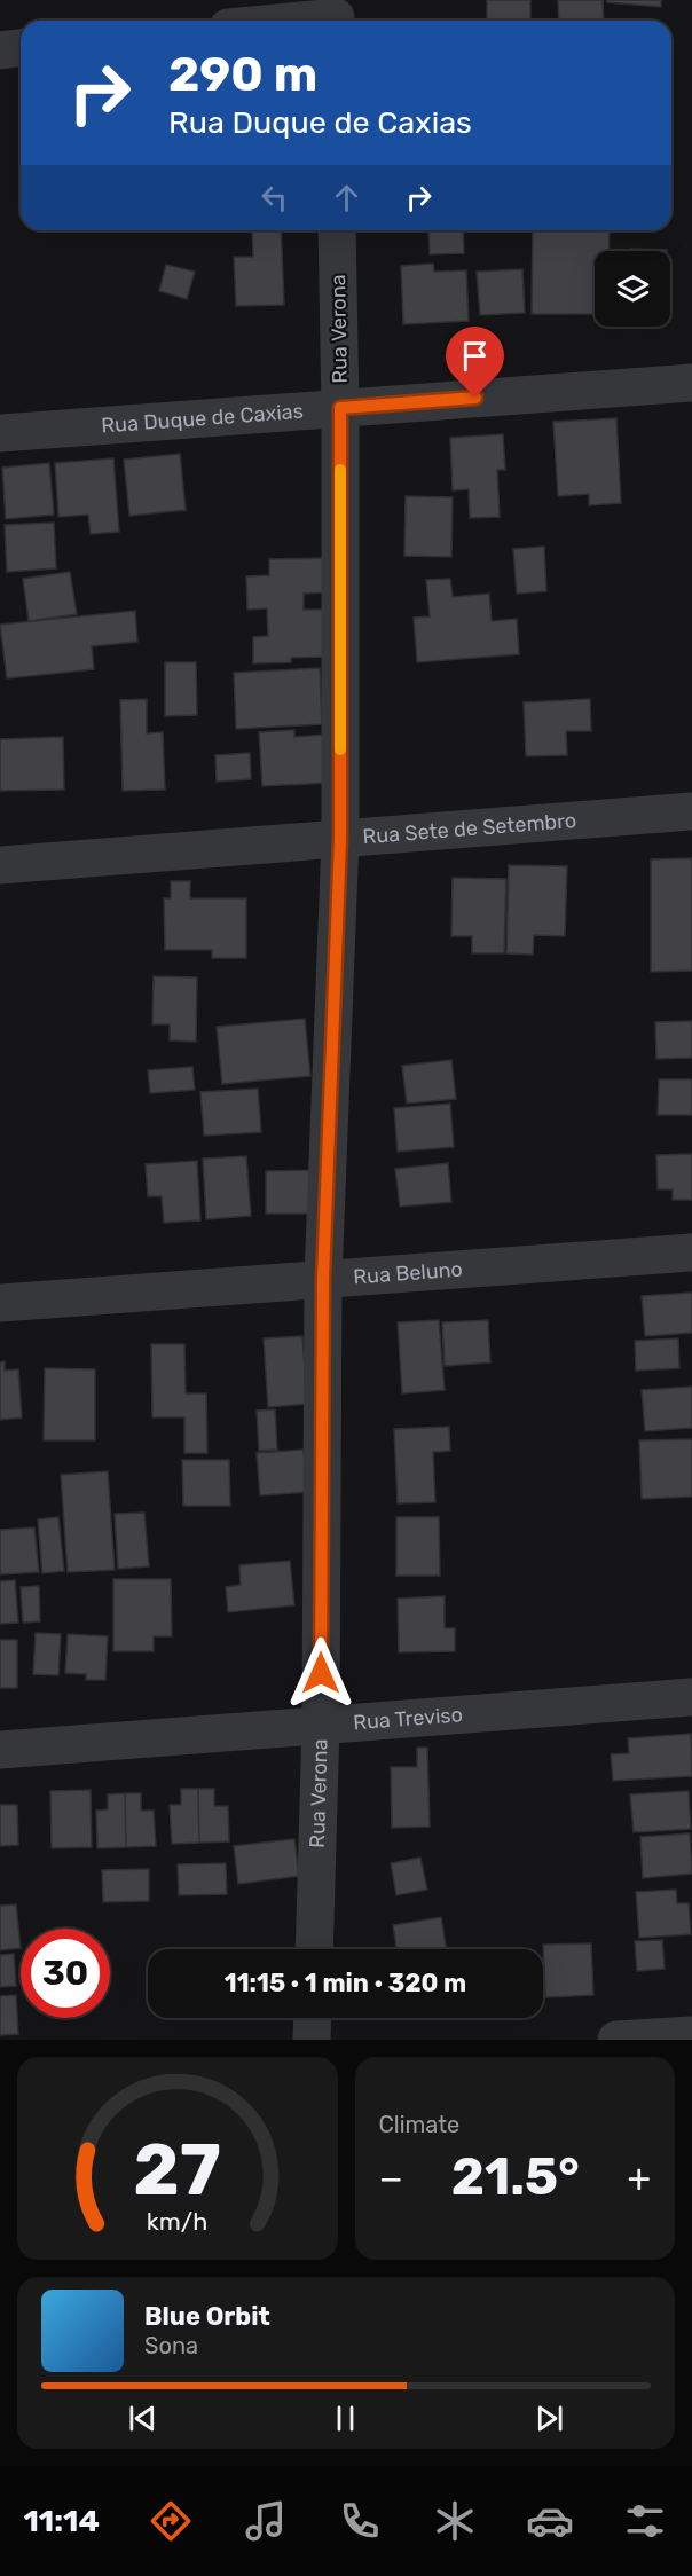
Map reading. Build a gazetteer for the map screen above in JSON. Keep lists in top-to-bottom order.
{
  "streets": {
    "street": [
      "Rua Verona",
      "Rua Duque de Caxias",
      "Rua Sete de Setembro",
      "Rua Beluno",
      "Rua Treviso"
    ]
  },
  "crossings": [
    ["Rua Verona", "Rua Duque de Caxias"],
    ["Rua Verona", "Rua Sete de Setembro"],
    ["Rua Verona", "Rua Beluno"],
    ["Rua Verona", "Rua Treviso"]
  ],
  "page": {
    "turn": ["290 m", "Rua Duque de Caxias"],
    "limit": "30",
    "trip": "11:15 · 1 min · 320 m",
    "tile": "Climate",
    "heat": ["−", "21.5°", "+"],
    "song": ["Blue Orbit", "Sona"],
    "tabs": "11:14",
    "gauge": ["27", "km/h"]
  }
}
